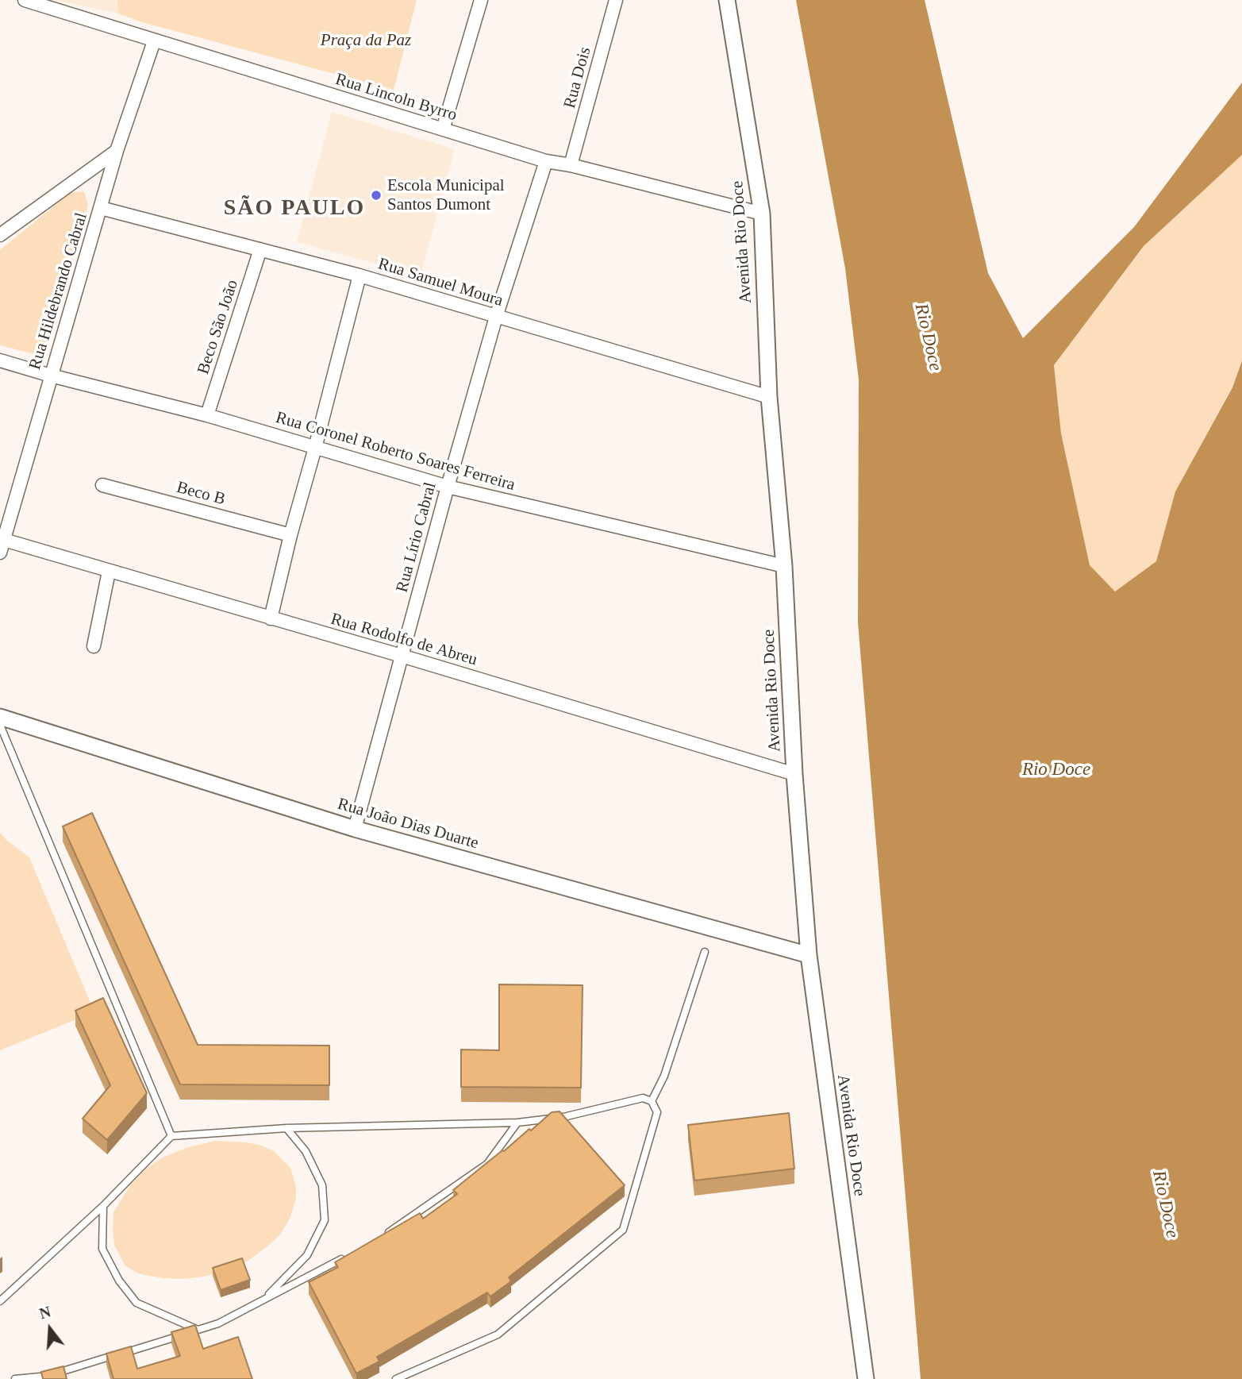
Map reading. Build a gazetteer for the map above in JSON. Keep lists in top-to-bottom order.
{
  "streets": {
    "street": [
      "Rua Dois",
      "Rua Lincoln Byrro",
      "Avenida Rio Doce",
      "Rua Samuel Moura",
      "Rua Hildebrando Cabral",
      "Beco São João",
      "Rua Coronel Roberto Soares Ferreira",
      "Beco B",
      "Rua Lírio Cabral",
      "Rua Rodolfo de Abreu",
      "Rua João Dias Duarte"
    ]
  },
  "crossings": [
    ["Rua Dois", "Rua Lincoln Byrro"],
    ["Rua Lincoln Byrro", "Avenida Rio Doce"],
    ["Rua Lincoln Byrro", "Rua Hildebrando Cabral"],
    ["Rua Lincoln Byrro", "Rua Lírio Cabral"],
    ["Avenida Rio Doce", "Rua Samuel Moura"],
    ["Avenida Rio Doce", "Rua Coronel Roberto Soares Ferreira"],
    ["Avenida Rio Doce", "Rua Rodolfo de Abreu"],
    ["Avenida Rio Doce", "Rua João Dias Duarte"],
    ["Rua Samuel Moura", "Rua Hildebrando Cabral"],
    ["Rua Samuel Moura", "Beco São João"],
    ["Rua Samuel Moura", "Rua Lírio Cabral"],
    ["Rua Hildebrando Cabral", "Rua Coronel Roberto Soares Ferreira"],
    ["Rua Hildebrando Cabral", "Rua Rodolfo de Abreu"],
    ["Beco São João", "Rua Coronel Roberto Soares Ferreira"],
    ["Rua Coronel Roberto Soares Ferreira", "Rua Lírio Cabral"],
    ["Rua Lírio Cabral", "Rua Rodolfo de Abreu"],
    ["Rua Lírio Cabral", "Rua João Dias Duarte"]
  ],
  "districts": ["SÃO PAULO"],
  "water": ["Rio Doce"],
  "parks": ["Praça da Paz"],
  "places": ["Escola Municipal Santos Dumont"],
  "north": "top"
}
